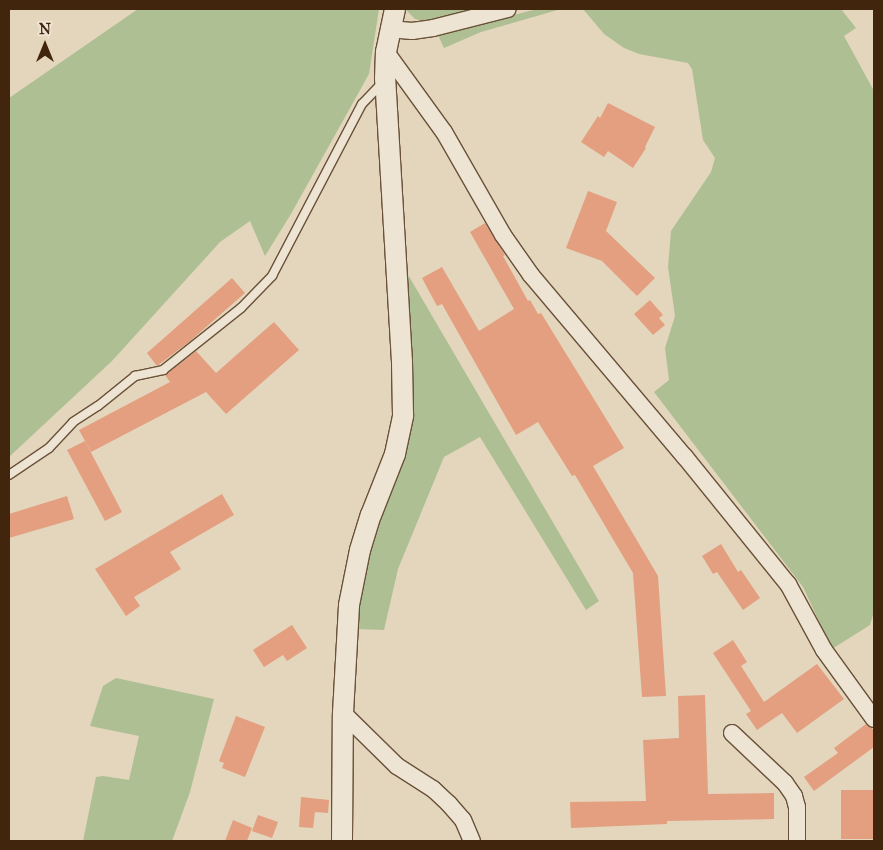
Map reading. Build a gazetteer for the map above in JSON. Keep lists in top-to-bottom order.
{
  "north": "top"
}
